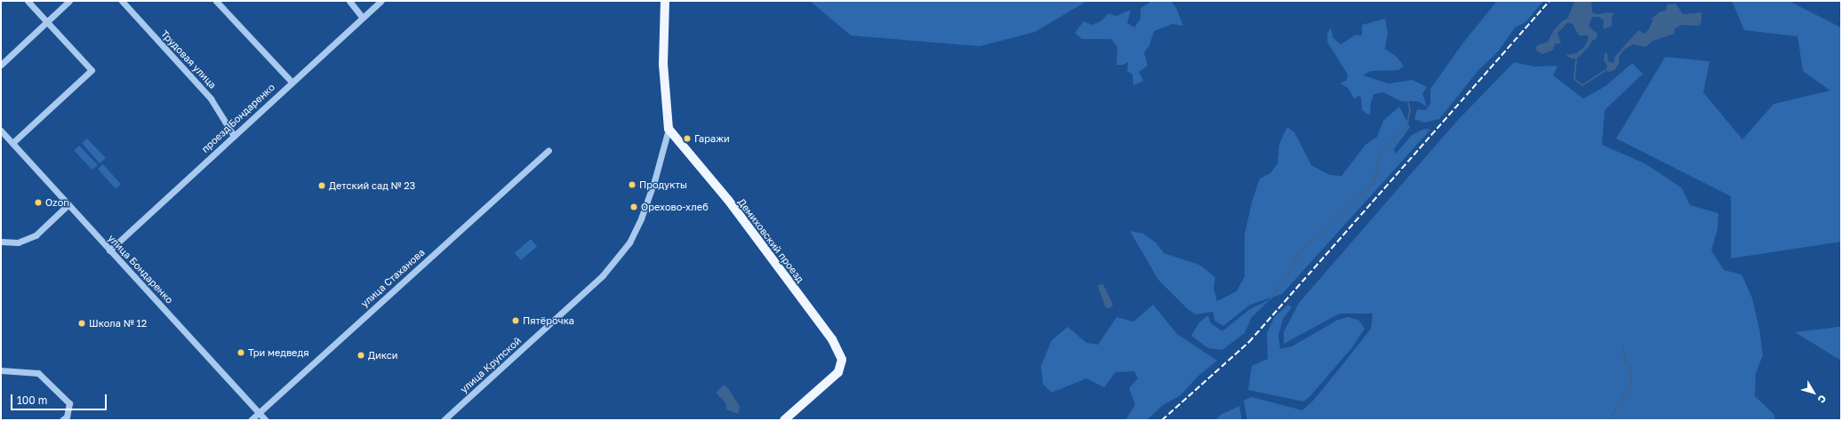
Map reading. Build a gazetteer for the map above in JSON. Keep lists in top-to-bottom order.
{
  "streets": {
    "main road": ["Демиховский проезд"],
    "street": [
      "Трудовая улица",
      "проезд Бондаренко",
      "улица Бондаренко",
      "улица Стаханова",
      "улица Крупской"
    ]
  },
  "crossings": [
    ["Трудовая улица", "проезд Бондаренко"],
    ["проезд Бондаренко", "улица Бондаренко"],
    ["Демиховский проезд", "улица Крупской"],
    ["улица Бондаренко", "улица Стаханова"]
  ],
  "places": [
    "Гаражи",
    "Продукты",
    "Детский сад № 23",
    "Ozon",
    "Орехово-хлеб",
    "Пятёрочка",
    "Школа № 12",
    "Три медведя",
    "Дикси"
  ],
  "scale_bar": "100 m",
  "north": "bottom right"
}
